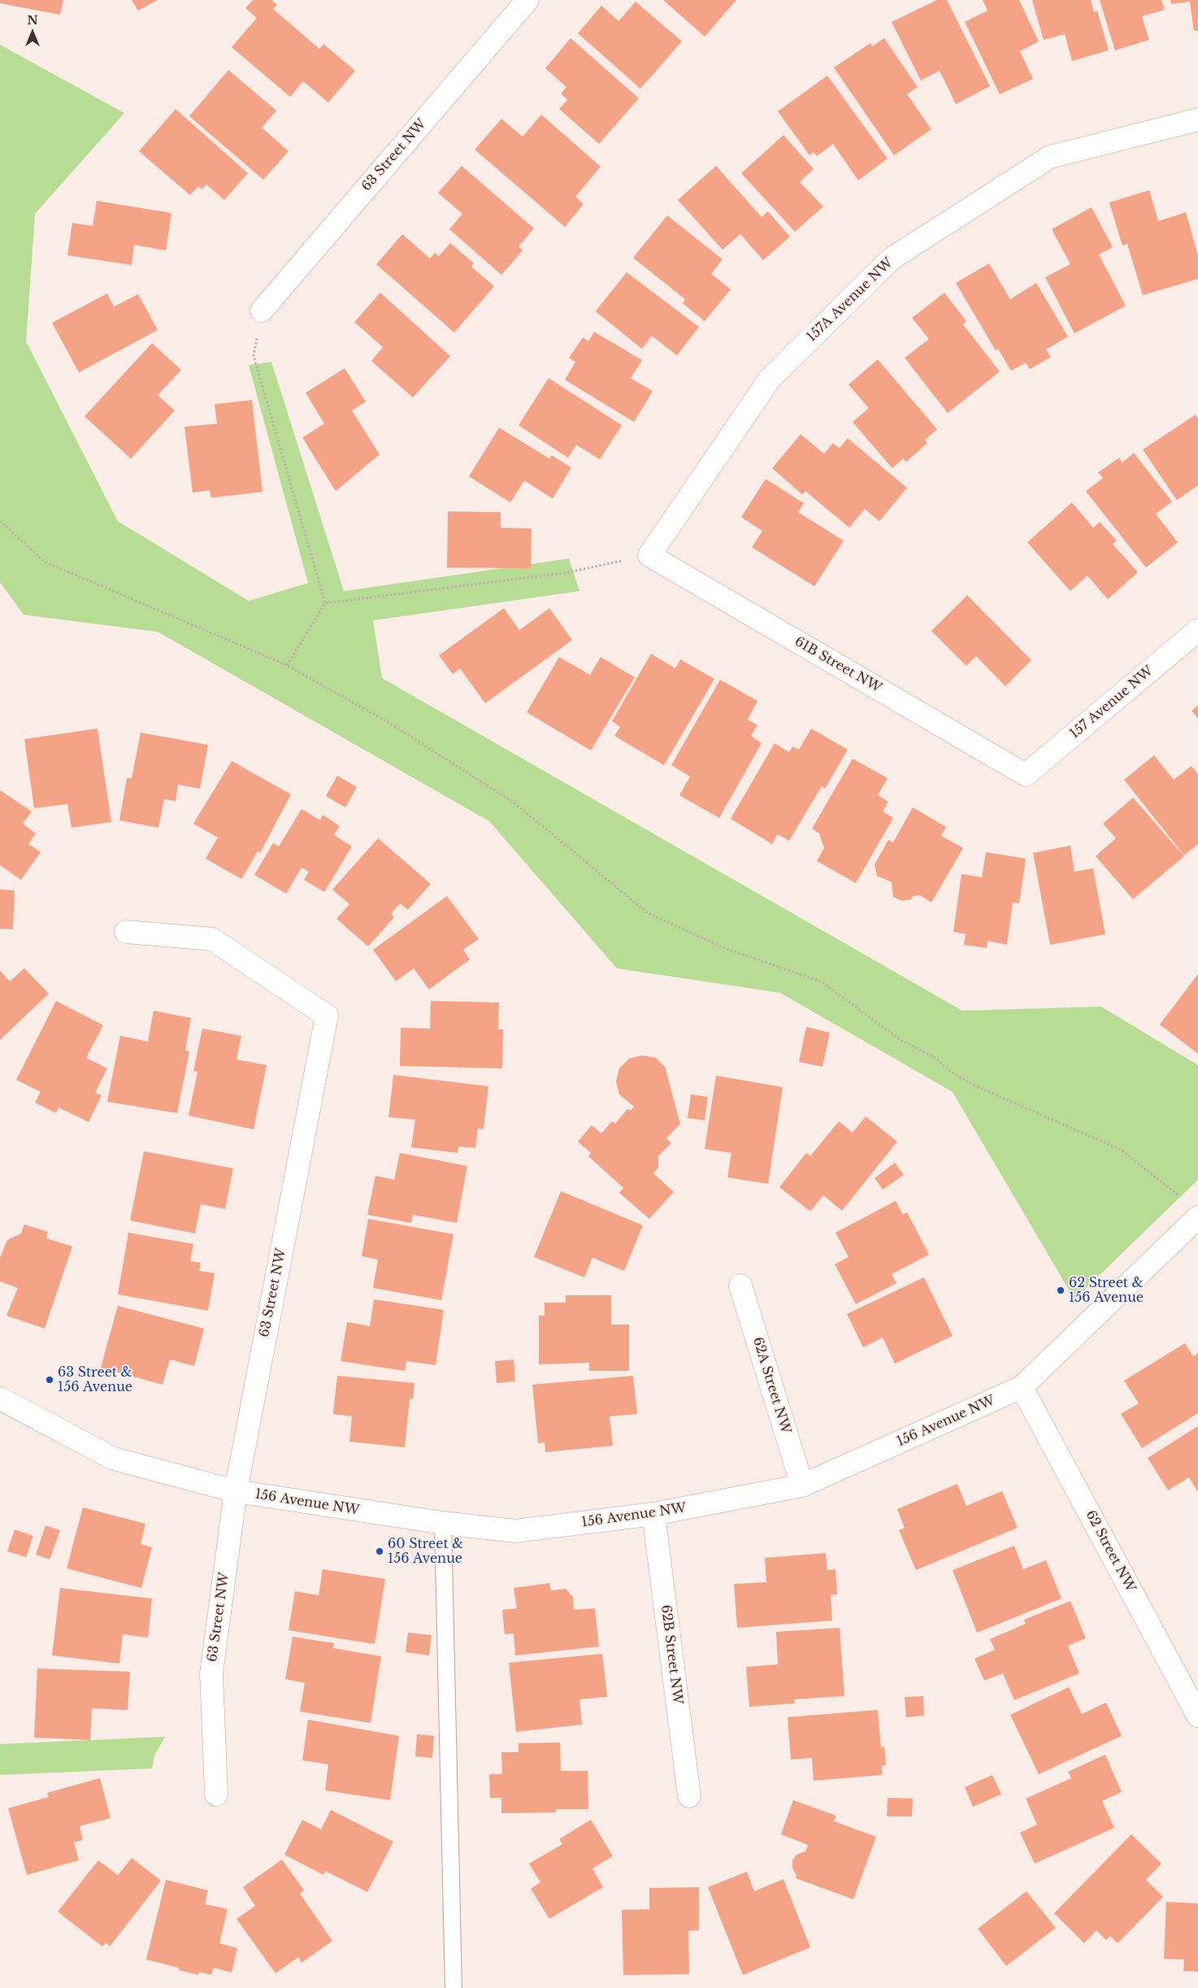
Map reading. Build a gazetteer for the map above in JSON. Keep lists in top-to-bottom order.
{
  "streets": {
    "street": [
      "63 Street NW",
      "157A Avenue NW",
      "61B Street NW",
      "157 Avenue NW",
      "62A Street NW",
      "156 Avenue NW",
      "62 Street NW",
      "62B Street NW"
    ]
  },
  "crossings": [
    ["63 Street NW", "156 Avenue NW"],
    ["157A Avenue NW", "61B Street NW"],
    ["61B Street NW", "157 Avenue NW"],
    ["62A Street NW", "156 Avenue NW"],
    ["156 Avenue NW", "62 Street NW"],
    ["156 Avenue NW", "62B Street NW"]
  ],
  "places": ["62 Street & 156 Avenue", "63 Street & 156 Avenue", "60 Street & 156 Avenue"],
  "north": "top"
}
